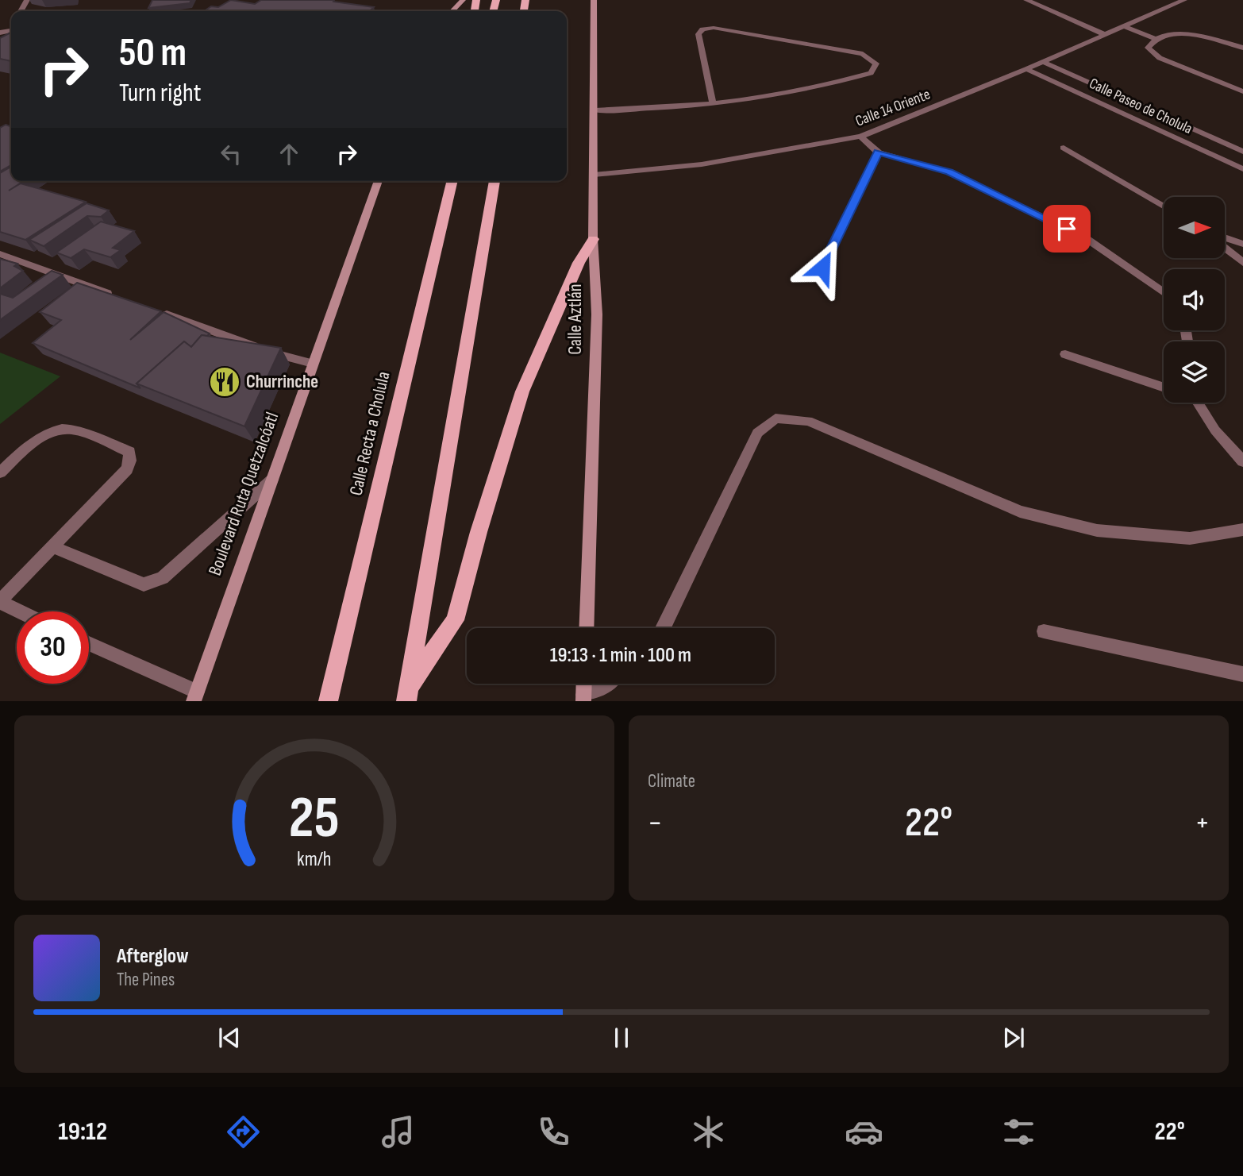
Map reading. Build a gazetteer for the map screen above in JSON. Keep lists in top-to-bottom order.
{
  "streets": {
    "main road": ["Calle Aztlán", "Calle Recta a Cholula", "Boulevard Ruta Quetzalcóatl"],
    "street": ["Calle Paseo de Cholula", "Calle 14 Oriente"]
  },
  "crossings": [
    ["Calle Paseo de Cholula", "Calle 14 Oriente"],
    ["Calle 14 Oriente", "Calle Aztlán"]
  ],
  "places": {
    "restaurant": ["Churrinche"]
  },
  "north": "right",
  "page": {
    "turn": ["50 m", "Turn right"],
    "limit": "30",
    "trip": "19:13 · 1 min · 100 m",
    "tile": "Climate",
    "heat": ["−", "22°", "+"],
    "song": ["Afterglow", "The Pines"],
    "tabs": ["19:12", "22°"],
    "gauge": ["25", "km/h"]
  }
}
